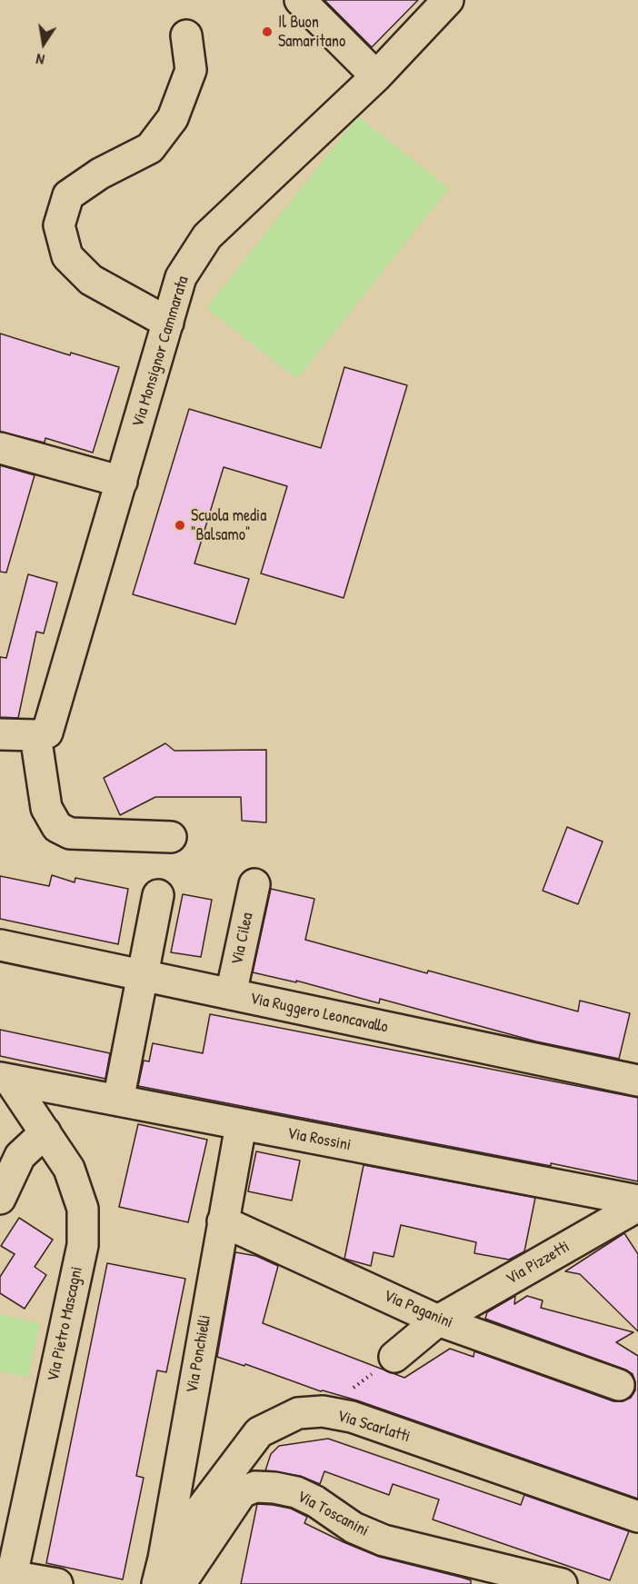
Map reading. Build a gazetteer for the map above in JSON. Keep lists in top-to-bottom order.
{
  "streets": {
    "street": [
      "Via Monsignor Cammarata",
      "Via Cilea",
      "Via Ruggero Leoncavallo",
      "Via Rossini",
      "Via Pizzetti",
      "Via Paganini",
      "Via Pietro Mascagni",
      "Via Ponchielli",
      "Via Scarlatti",
      "Via Toscanini"
    ]
  },
  "crossings": [
    ["Via Cilea", "Via Ruggero Leoncavallo"],
    ["Via Rossini", "Via Pietro Mascagni"],
    ["Via Rossini", "Via Ponchielli"],
    ["Via Pizzetti", "Via Paganini"],
    ["Via Paganini", "Via Ponchielli"],
    ["Via Ponchielli", "Via Scarlatti"]
  ],
  "places": ["Il Buon Samaritano", "Scuola media \"Balsamo\""],
  "north": "bottom"
}
